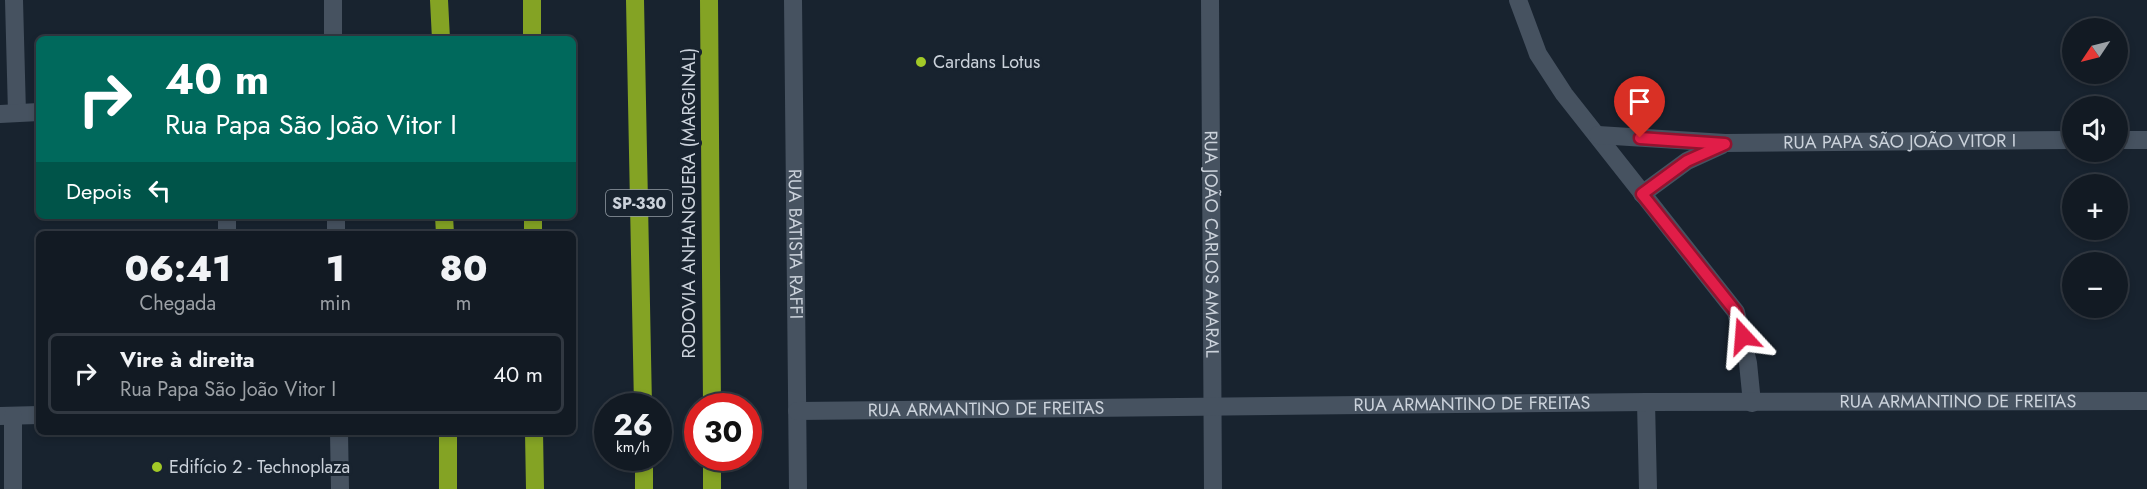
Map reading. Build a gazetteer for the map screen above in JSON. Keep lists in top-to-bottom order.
{
  "streets": {
    "highway": ["SP-330", "RODOVIA ANHANGUERA (MARGINAL)"],
    "street": [
      "RUA PAPA SÃO JOÃO VITOR I",
      "RUA JOÃO CARLOS AMARAL",
      "RUA BATISTA RAFFI",
      "RUA ARMANTINO DE FREITAS"
    ]
  },
  "crossings": [
    ["RUA JOÃO CARLOS AMARAL", "RUA ARMANTINO DE FREITAS"],
    ["RUA BATISTA RAFFI", "RUA ARMANTINO DE FREITAS"]
  ],
  "places": ["Cardans Lotus", "Edifício 2 - Technoplaza"],
  "north": "bottom left",
  "page": {
    "map_buttons": ["+", "−"],
    "turn": ["40 m", "Rua Papa São João Vitor I"],
    "then": "Depois",
    "eta": [
      "06:41",
      "Chegada",
      "1",
      "min",
      "80",
      "m"
    ],
    "list": [
      {
        "name": "Vire à direita",
        "note": "Rua Papa São João Vitor I",
        "value": "40 m"
      }
    ],
    "speed": "26 km/h",
    "limit": "30"
  }
}
